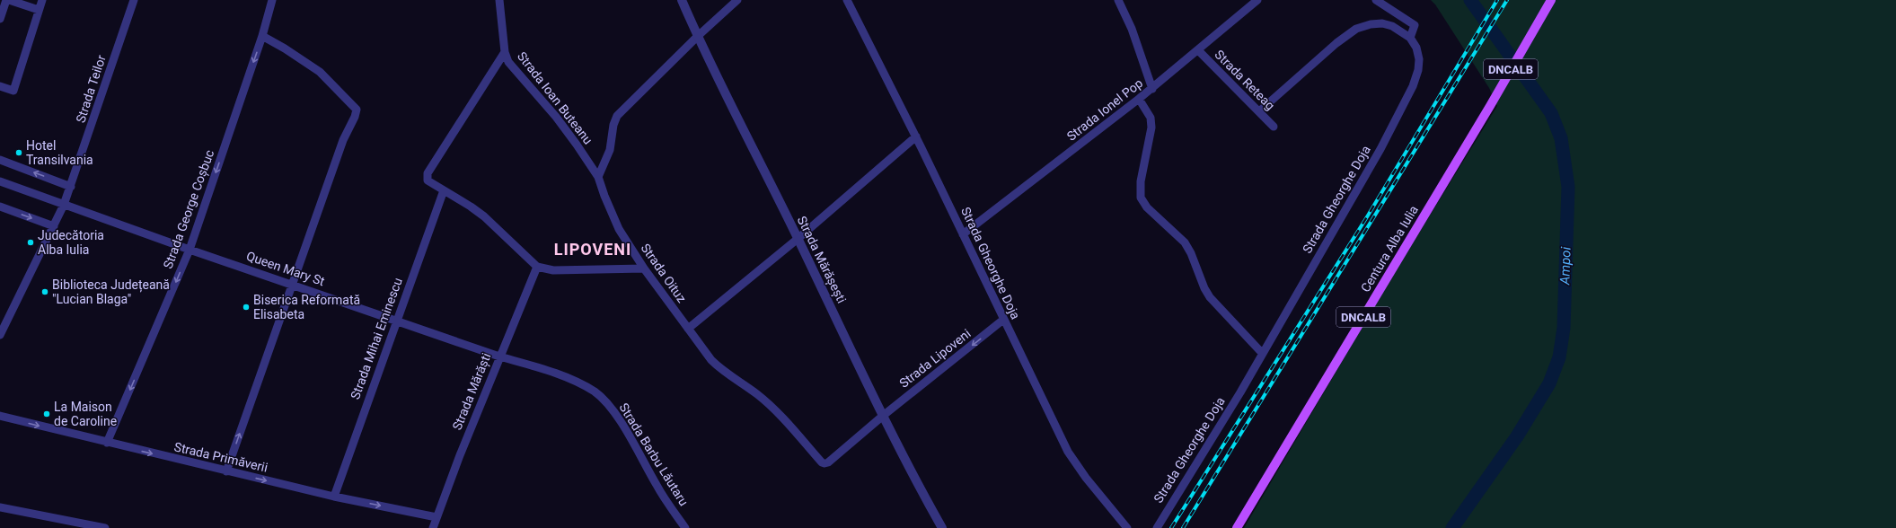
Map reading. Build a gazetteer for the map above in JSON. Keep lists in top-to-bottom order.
{
  "streets": {
    "main road": ["DNCALB", "Centura Alba Iulia"],
    "street": [
      "Strada Reteag",
      "Strada Teilor",
      "Strada Ioan Buteanu",
      "Strada Ionel Pop",
      "Strada Gheorghe Doja",
      "Strada George Coșbuc",
      "Strada Mărășești",
      "Queen Mary St",
      "Strada Oituz",
      "Strada Mihai Eminescu",
      "Strada Lipoveni",
      "Strada Mărăști",
      "Strada Barbu Lăutaru",
      "Strada Primăverii"
    ]
  },
  "crossings": [
    ["Strada Reteag", "Strada Ionel Pop"],
    ["Strada Teilor", "Queen Mary St"],
    ["Strada Ioan Buteanu", "Strada Oituz"],
    ["Strada Ioan Buteanu", "Strada Mihai Eminescu"],
    ["Strada Ionel Pop", "Strada Gheorghe Doja"],
    ["Strada Gheorghe Doja", "Strada Lipoveni"],
    ["Strada George Coșbuc", "Queen Mary St"],
    ["Strada George Coșbuc", "Strada Primăverii"],
    ["Strada Mărășești", "Strada Oituz"],
    ["Strada Mărășești", "Strada Lipoveni"],
    ["Queen Mary St", "Strada Mihai Eminescu"],
    ["Queen Mary St", "Strada Mărăști"],
    ["Queen Mary St", "Strada Barbu Lăutaru"],
    ["Strada Oituz", "Strada Lipoveni"],
    ["Strada Mihai Eminescu", "Strada Primăverii"],
    ["Strada Mărăști", "Strada Barbu Lăutaru"],
    ["Strada Mărăști", "Strada Primăverii"]
  ],
  "one_way": ["Strada George Coșbuc", "Strada Lipoveni", "Strada Primăverii"],
  "districts": ["LIPOVENI"],
  "water": ["Ampoi"],
  "places": [
    "Hotel Transilvania",
    "Judecătoria Alba Iulia",
    "Biblioteca Județeană \"Lucian Blaga\"",
    "Biserica Reformată Elisabeta",
    "La Maison de Caroline"
  ]
}
